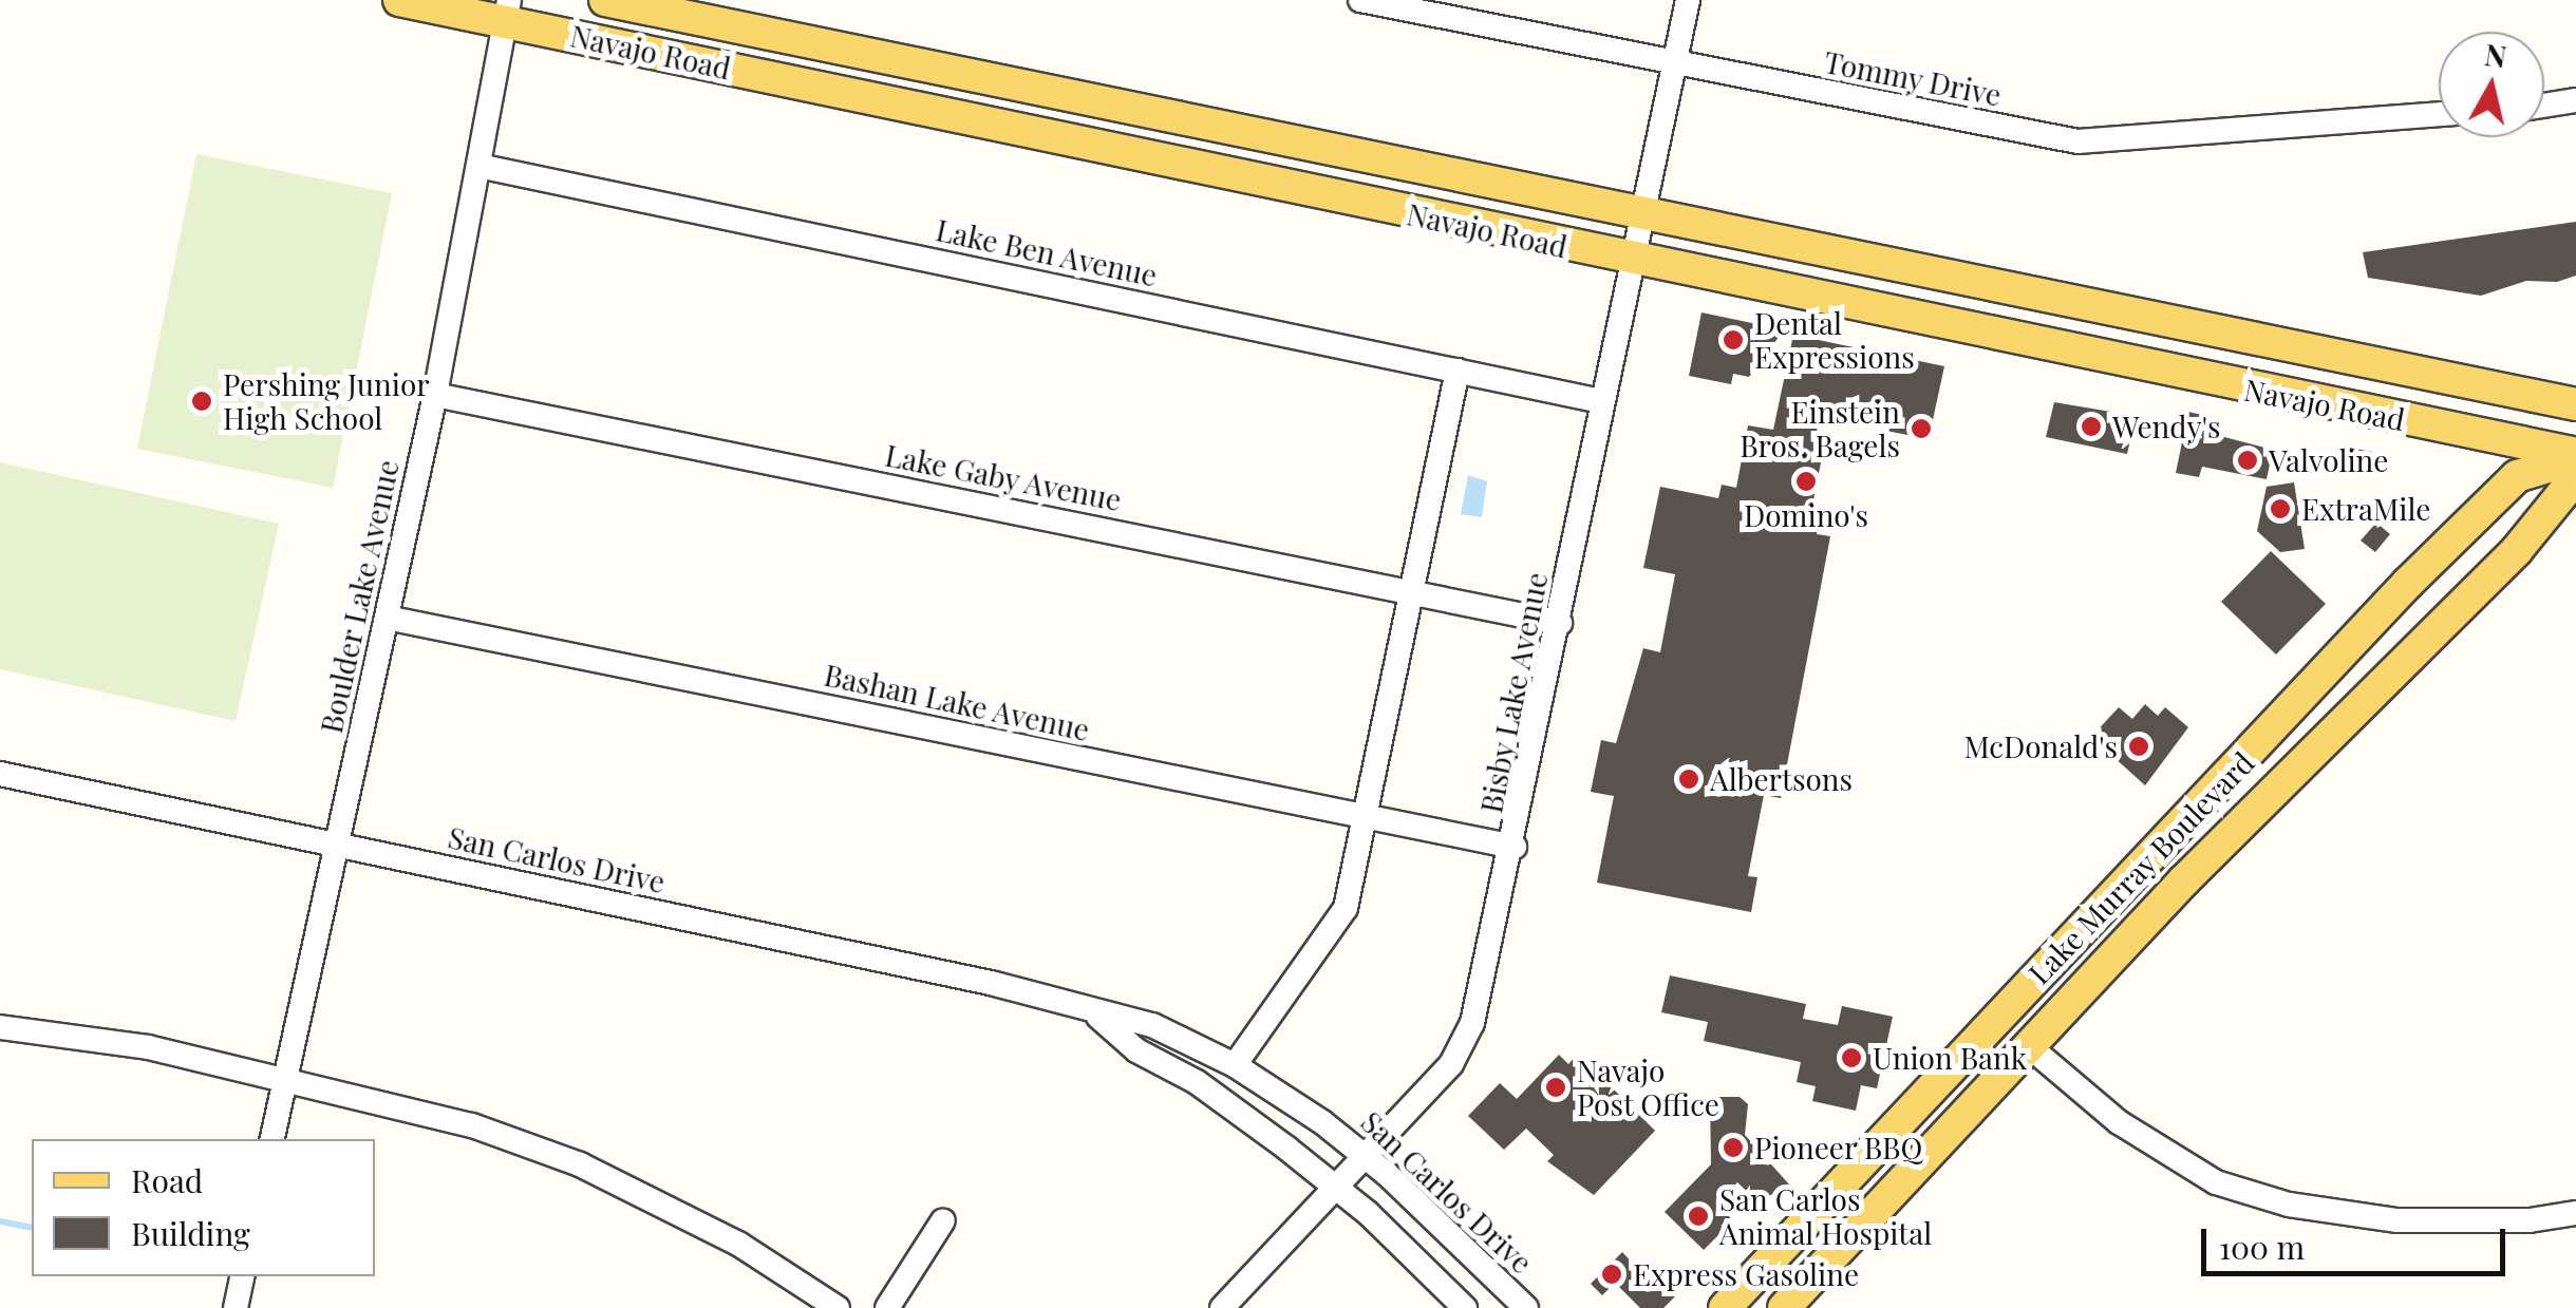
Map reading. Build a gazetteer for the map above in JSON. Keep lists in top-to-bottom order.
{
  "streets": {
    "main road": ["Navajo Road", "Lake Murray Boulevard"],
    "street": [
      "Tommy Drive",
      "Lake Ben Avenue",
      "Lake Gaby Avenue",
      "Boulder Lake Avenue",
      "Bisby Lake Avenue",
      "Bashan Lake Avenue",
      "San Carlos Drive"
    ]
  },
  "crossings": [
    ["Navajo Road", "Boulder Lake Avenue"],
    ["Navajo Road", "Bisby Lake Avenue"],
    ["Navajo Road", "Lake Murray Boulevard"],
    ["Tommy Drive", "Bisby Lake Avenue"],
    ["Lake Ben Avenue", "Boulder Lake Avenue"],
    ["Lake Ben Avenue", "Bisby Lake Avenue"],
    ["Lake Gaby Avenue", "Boulder Lake Avenue"],
    ["Lake Gaby Avenue", "Bisby Lake Avenue"],
    ["Boulder Lake Avenue", "Bashan Lake Avenue"],
    ["Boulder Lake Avenue", "San Carlos Drive"],
    ["Bisby Lake Avenue", "Bashan Lake Avenue"],
    ["Bisby Lake Avenue", "San Carlos Drive"]
  ],
  "places": [
    "Dental Expressions",
    "Pershing Junior High School",
    "Wendy's",
    "Einstein Bros. Bagels",
    "Valvoline",
    "Domino's",
    "ExtraMile",
    "McDonald's",
    "Albertsons",
    "Union Bank",
    "Navajo Post Office",
    "Pioneer BBQ",
    "San Carlos Animal Hospital",
    "Express Gasoline"
  ],
  "legend": ["Road", "Building"],
  "scale_bar": "100 m",
  "north": "top"
}
